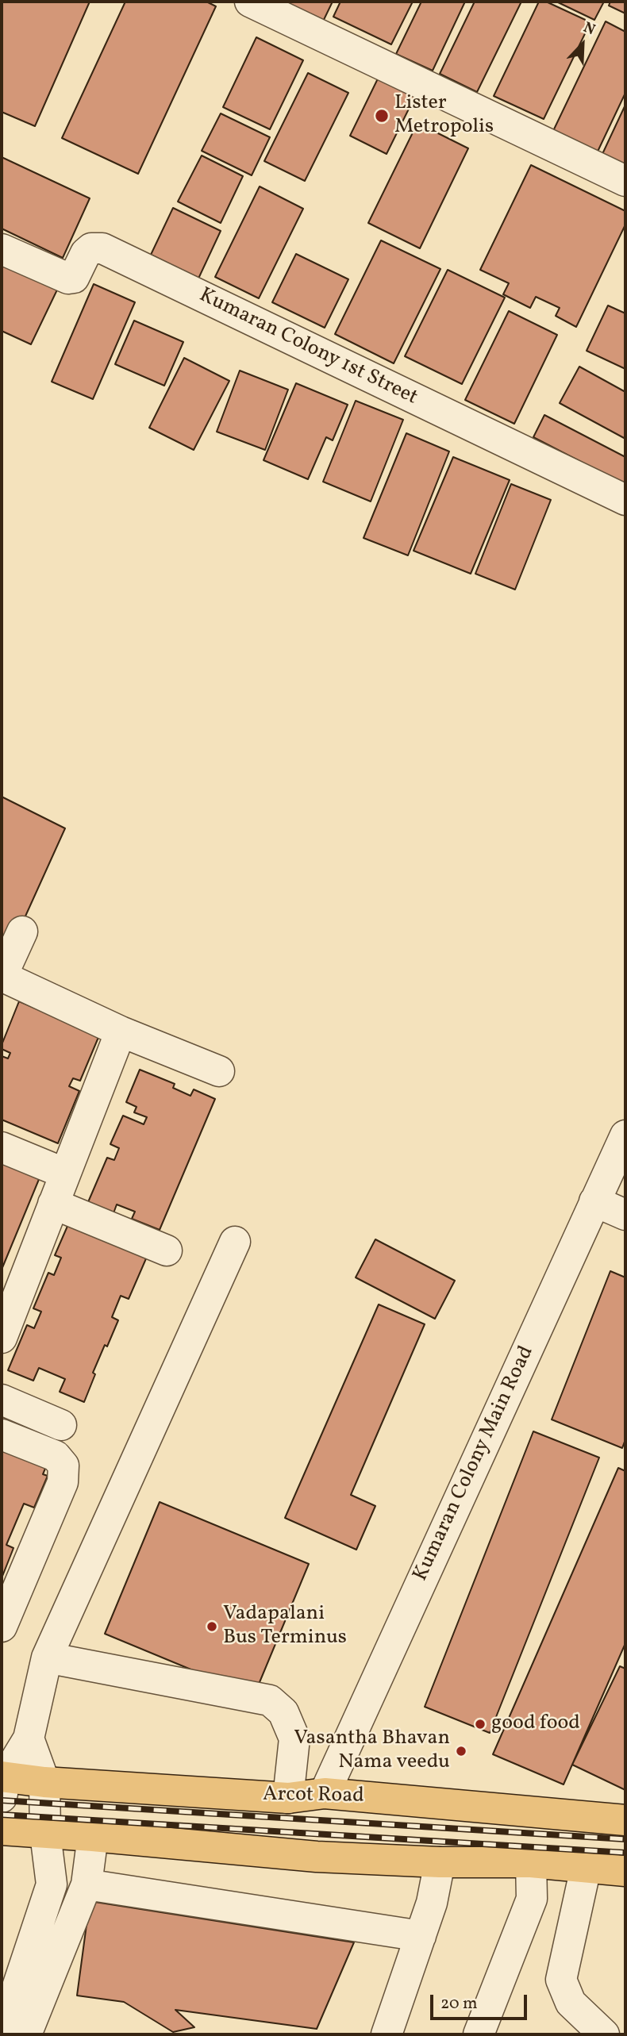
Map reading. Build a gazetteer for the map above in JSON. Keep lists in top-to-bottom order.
{
  "streets": {
    "main road": ["Arcot Road"],
    "street": ["Kumaran Colony 1st Street", "Kumaran Colony Main Road"]
  },
  "crossings": [
    ["Kumaran Colony Main Road", "Arcot Road"]
  ],
  "places": [
    "Lister Metropolis",
    "Vadapalani Bus Terminus",
    "good food",
    "Vasantha Bhavan Nama veedu"
  ],
  "scale_bar": "20 m",
  "north": "top right"
}
